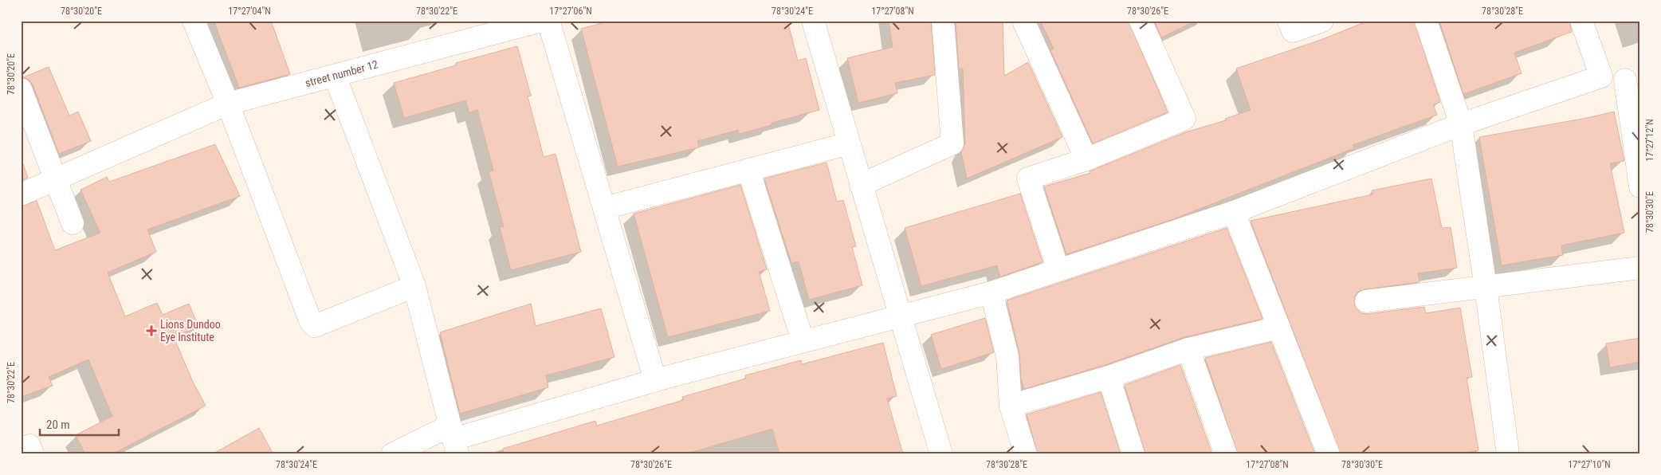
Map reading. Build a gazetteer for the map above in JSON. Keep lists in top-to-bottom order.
{
  "streets": {
    "street": ["street number 12"]
  },
  "places": {
    "health": ["Lions Dundoo Eye Institute"]
  },
  "scale_bar": "20 m",
  "coordinates": [
    "78°30'20\"E",
    "17°27'04\"N",
    "78°30'22\"E",
    "17°27'06\"N",
    "78°30'24\"E",
    "17°27'08\"N",
    "78°30'26\"E",
    "78°30'28\"E",
    "17°27'12\"N",
    "78°30'30\"E",
    "17°27'10\"N"
  ]
}
